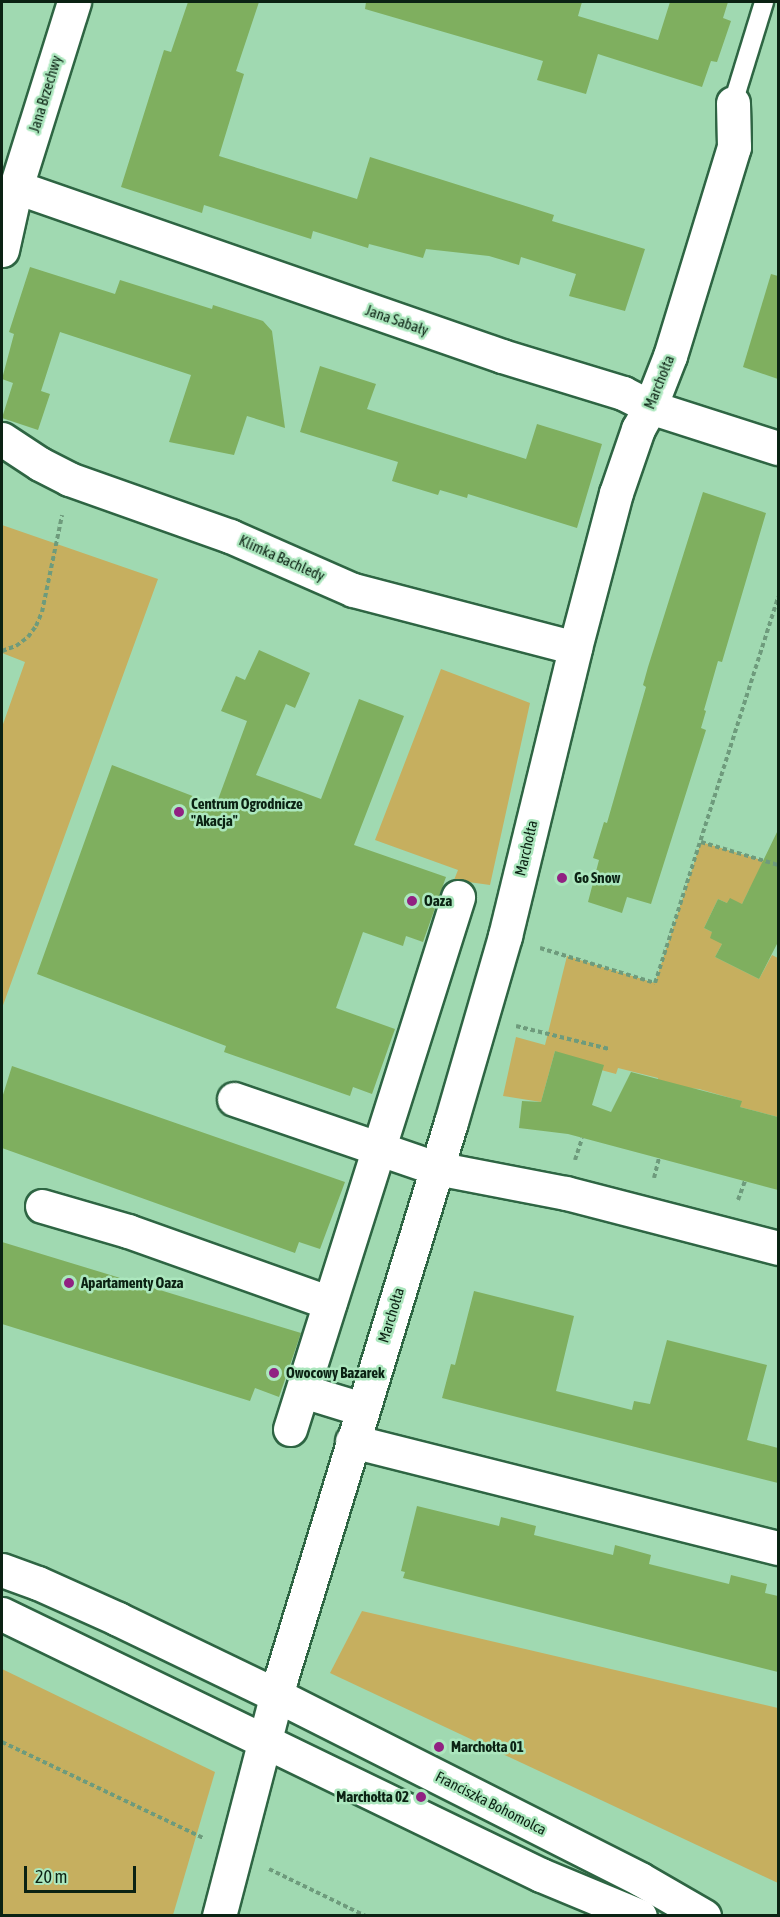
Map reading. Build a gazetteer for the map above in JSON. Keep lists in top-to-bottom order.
{
  "streets": {
    "street": [
      "Jana Brzechwy",
      "Jana Sabały",
      "Marchołta",
      "Klimka Bachledy",
      "Franciszka Bohomolca"
    ]
  },
  "crossings": [
    ["Jana Brzechwy", "Jana Sabały"],
    ["Jana Sabały", "Marchołta"],
    ["Marchołta", "Klimka Bachledy"],
    ["Marchołta", "Franciszka Bohomolca"]
  ],
  "places": [
    "Centrum Ogrodnicze \"Akacja\"",
    "Go Snow",
    "Oaza",
    "Apartamenty Oaza",
    "Owocowy Bazarek",
    "Marchołta 01",
    "Marchołta 02"
  ],
  "scale_bar": "20 m"
}
